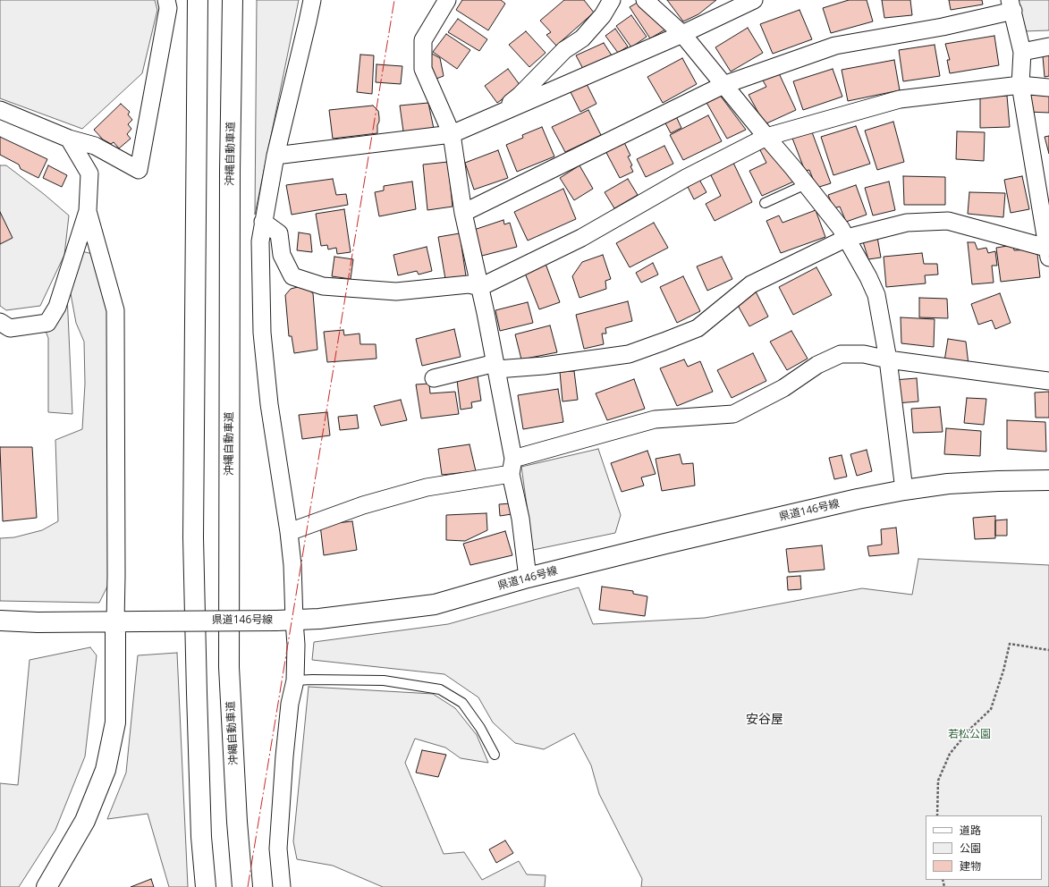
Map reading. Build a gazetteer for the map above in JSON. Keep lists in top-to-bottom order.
{
  "streets": {
    "main road": ["沖縄自動車道", "県道146号線"]
  },
  "districts": ["安谷屋"],
  "parks": ["若松公園"],
  "legend": ["道路", "公園", "建物"]
}
